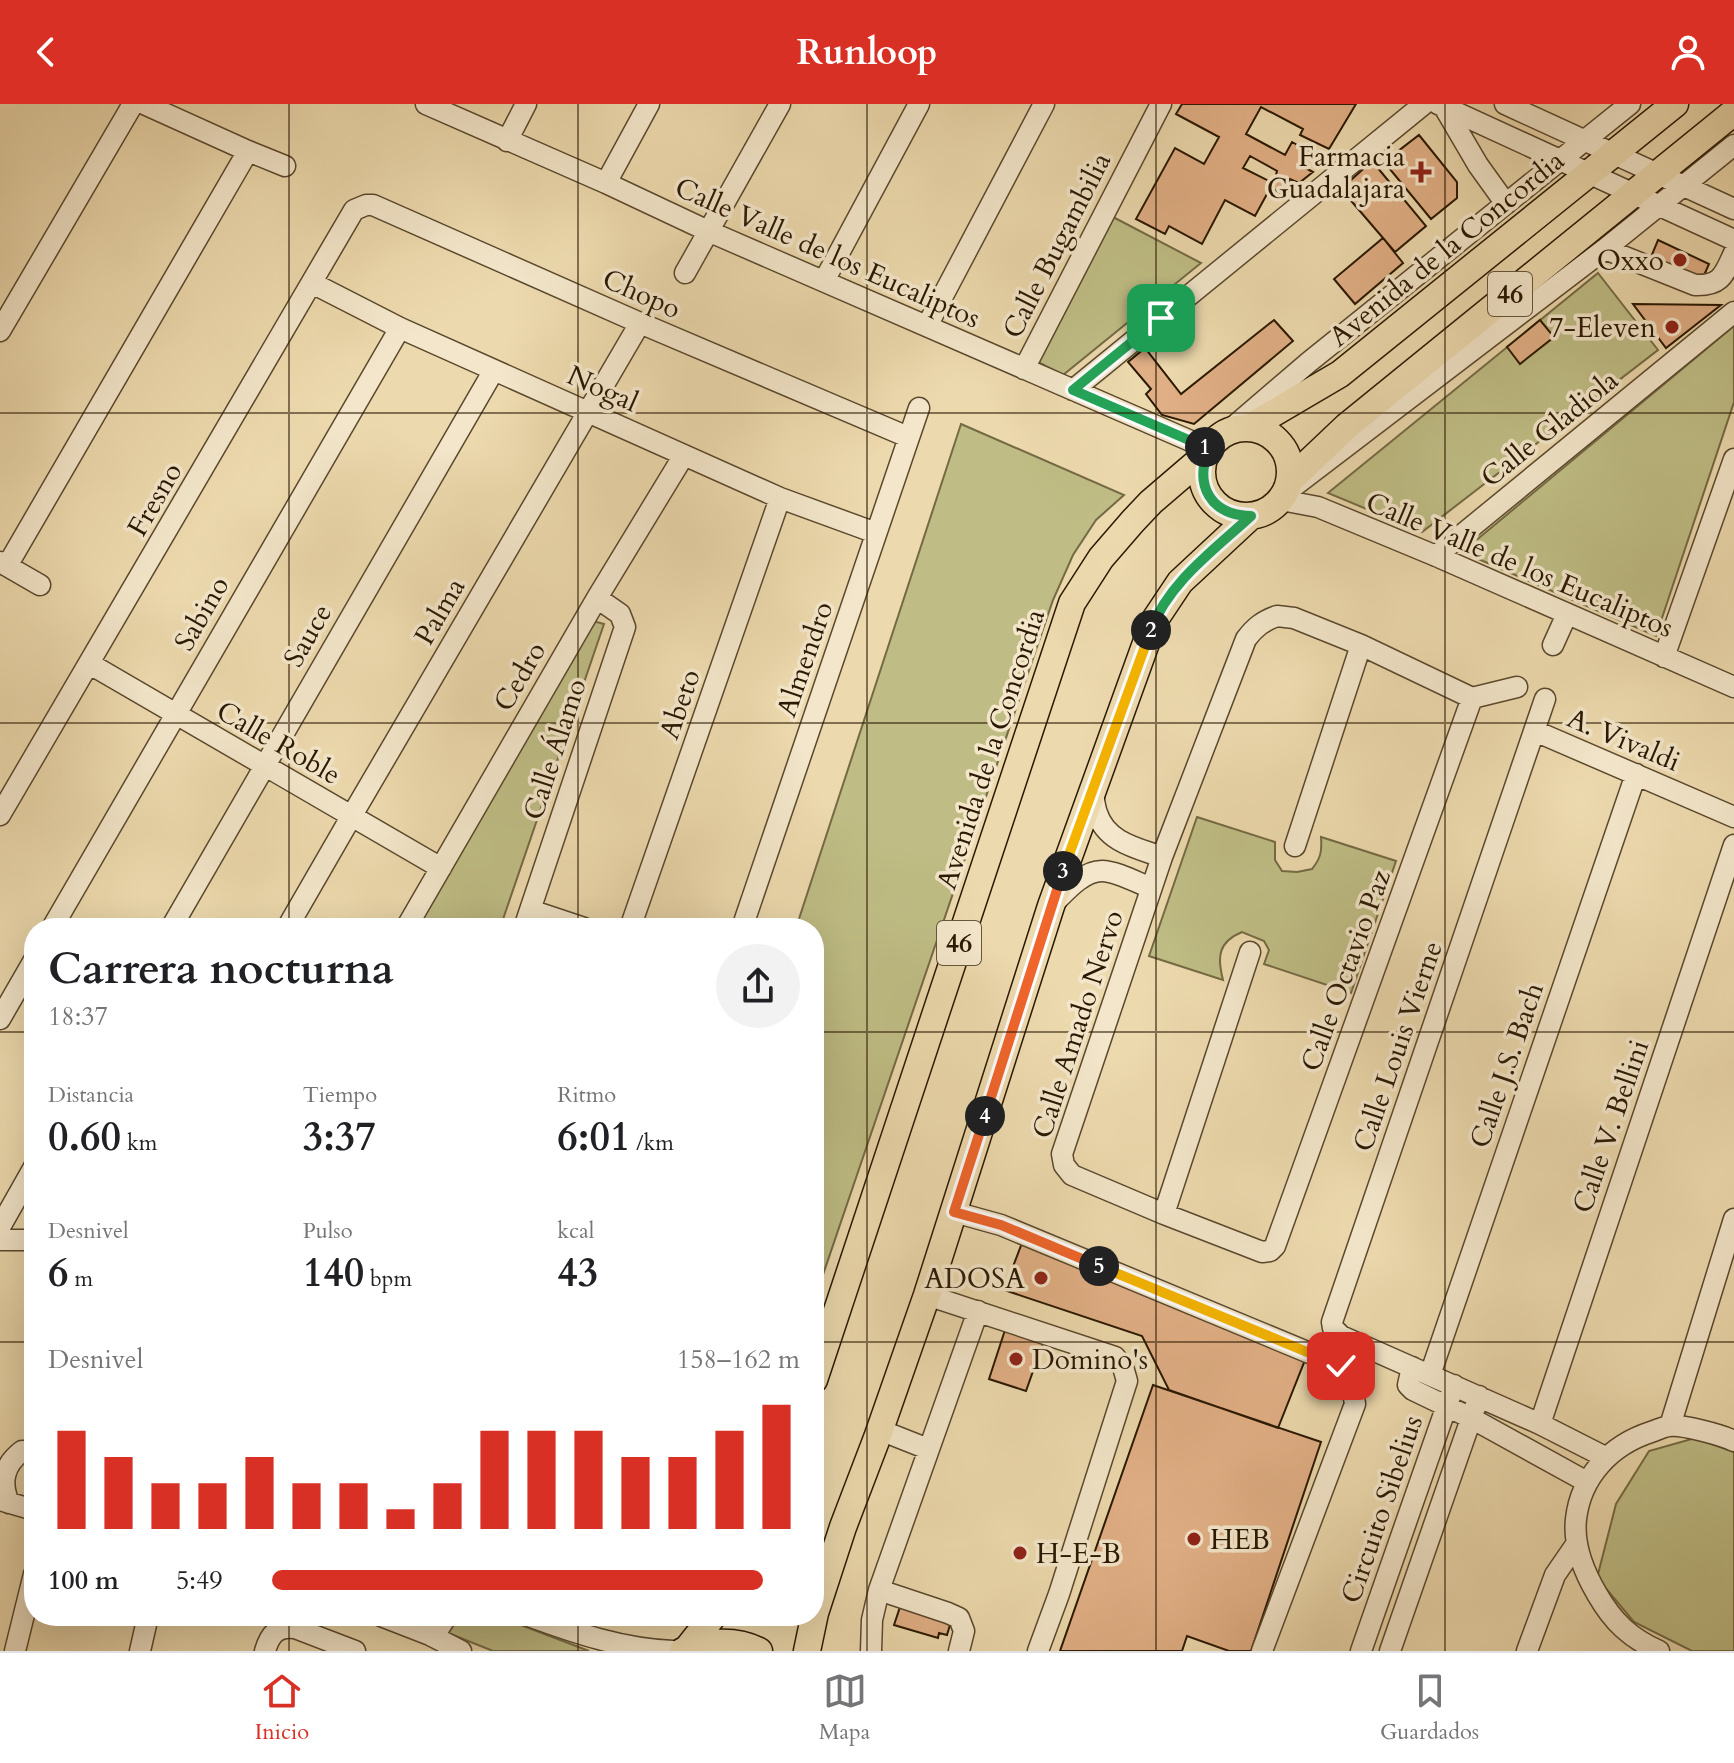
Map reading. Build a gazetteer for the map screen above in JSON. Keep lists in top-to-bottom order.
{
  "streets": {
    "main road": ["Avenida de la Concordia", "46"],
    "street": [
      "Calle Bugambilia",
      "Calle Valle de los Eucaliptos",
      "Chopo",
      "Nogal",
      "Calle Gladiola",
      "Fresno",
      "Palma",
      "Sabino",
      "Sauce",
      "Almendro",
      "Cedro",
      "Abeto",
      "A. Vivaldi",
      "Calle Roble",
      "Calle Álamo",
      "Calle Octavio Paz",
      "Calle Amado Nervo",
      "Calle Louis Vierne",
      "Calle J.S. Bach",
      "Calle V. Bellini",
      "Circuito Sibelius"
    ]
  },
  "crossings": [
    ["Calle Bugambilia", "Calle Valle de los Eucaliptos"],
    ["Avenida de la Concordia", "Calle Valle de los Eucaliptos"],
    ["Avenida de la Concordia", "46"],
    ["Calle Valle de los Eucaliptos", "46"],
    ["Calle Valle de los Eucaliptos", "Calle Gladiola"],
    ["Chopo", "Fresno"],
    ["Chopo", "Palma"],
    ["Chopo", "Almendro"],
    ["46", "Calle Amado Nervo"],
    ["Nogal", "Fresno"],
    ["Nogal", "Palma"],
    ["Nogal", "Sabino"],
    ["Nogal", "Sauce"],
    ["Nogal", "Almendro"],
    ["Nogal", "Cedro"],
    ["Nogal", "Abeto"],
    ["Fresno", "Calle Roble"],
    ["Palma", "Calle Roble"],
    ["Sabino", "Calle Roble"],
    ["Sauce", "Calle Roble"],
    ["Cedro", "Calle Roble"],
    ["Cedro", "Calle Álamo"],
    ["A. Vivaldi", "Calle Louis Vierne"],
    ["A. Vivaldi", "Calle J.S. Bach"],
    ["Calle Octavio Paz", "Calle Amado Nervo"],
    ["Calle Louis Vierne", "Calle J.S. Bach"],
    ["Calle Louis Vierne", "Calle V. Bellini"],
    ["Calle Louis Vierne", "Circuito Sibelius"]
  ],
  "places": {
    "health": ["Farmacia Guadalajara"],
    "other": [
      "Oxxo",
      "7-Eleven",
      "ADOSA",
      "Domino's",
      "HEB",
      "H-E-B"
    ]
  },
  "page": {
    "header": "Runloop",
    "pins": [
      "1",
      "2",
      "3",
      "4",
      "5"
    ],
    "heading": ["Carrera nocturna", "18:37"],
    "stats": [
      ["Distancia", "0.60 km"],
      ["Tiempo", "3:37"],
      ["Ritmo", "6:01 /km"],
      ["Desnivel", "6 m"],
      ["Pulso", "140 bpm"],
      ["kcal", "43"]
    ],
    "chart": ["Desnivel", "158–162 m"],
    "list": [
      {
        "name": "100 m",
        "note": "5:49"
      }
    ],
    "tabs": ["Inicio", "Mapa", "Guardados"]
  }
}
